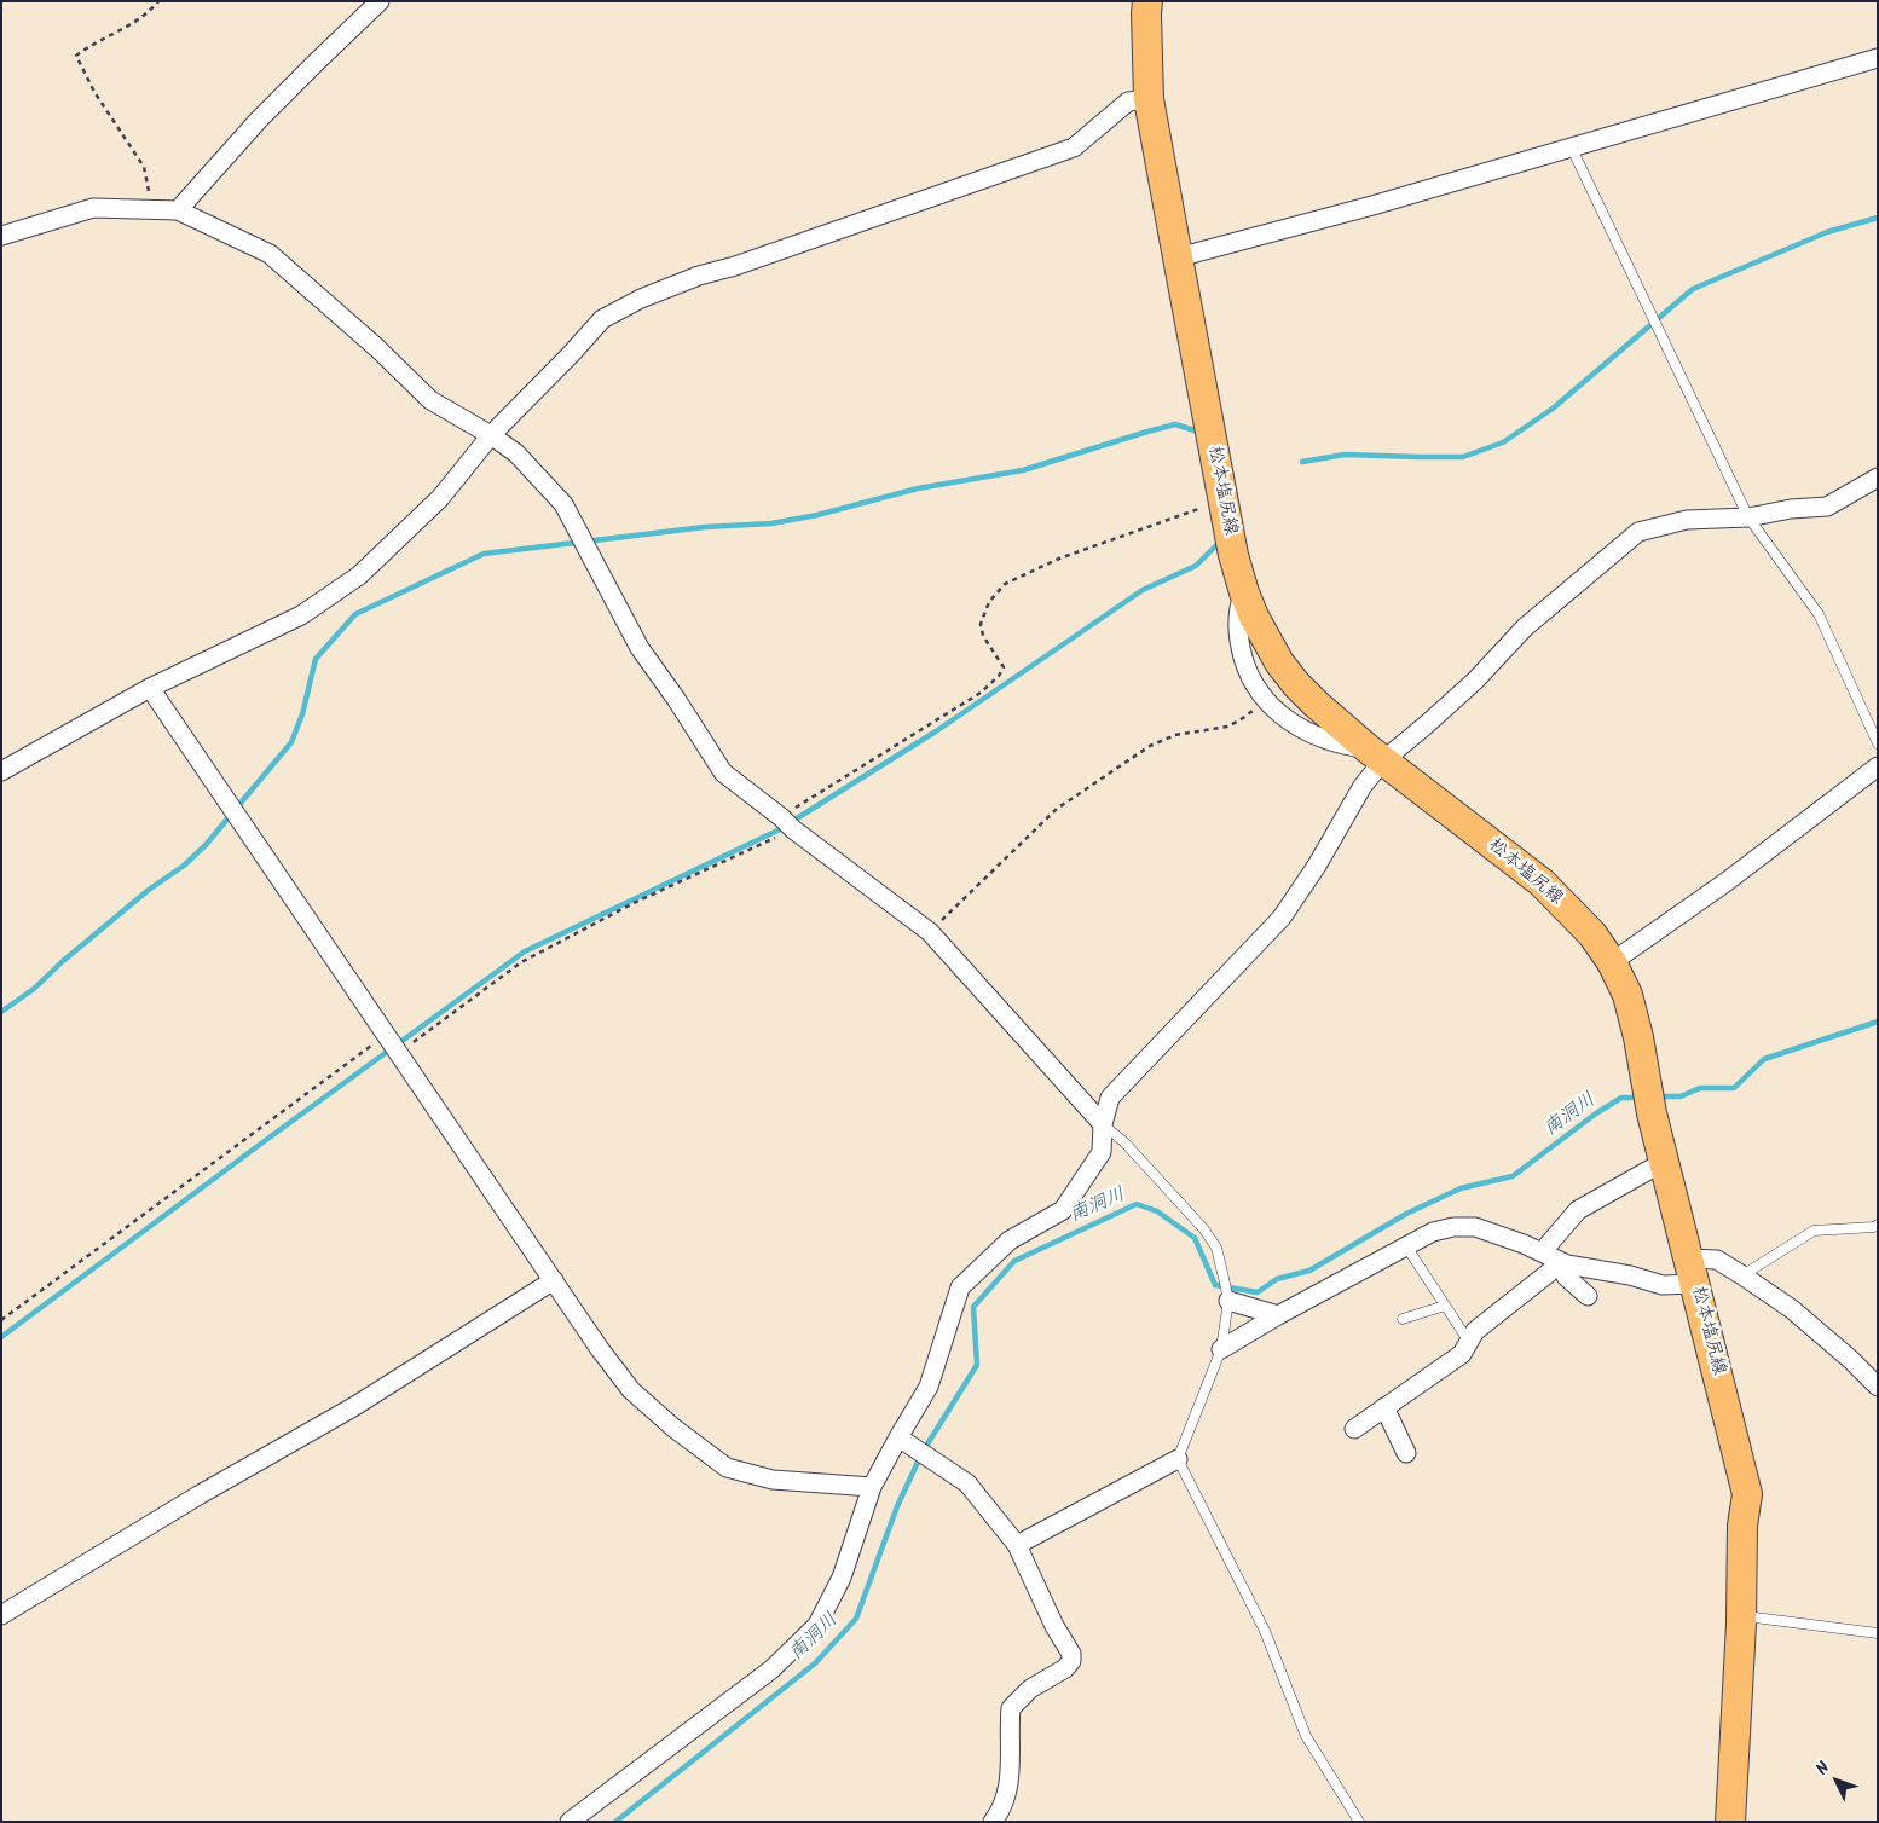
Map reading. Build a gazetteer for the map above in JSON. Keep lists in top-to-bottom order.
{
  "streets": {
    "main road": ["松本塩尻線"]
  },
  "water": ["南洞川"],
  "north": "top left"
}
